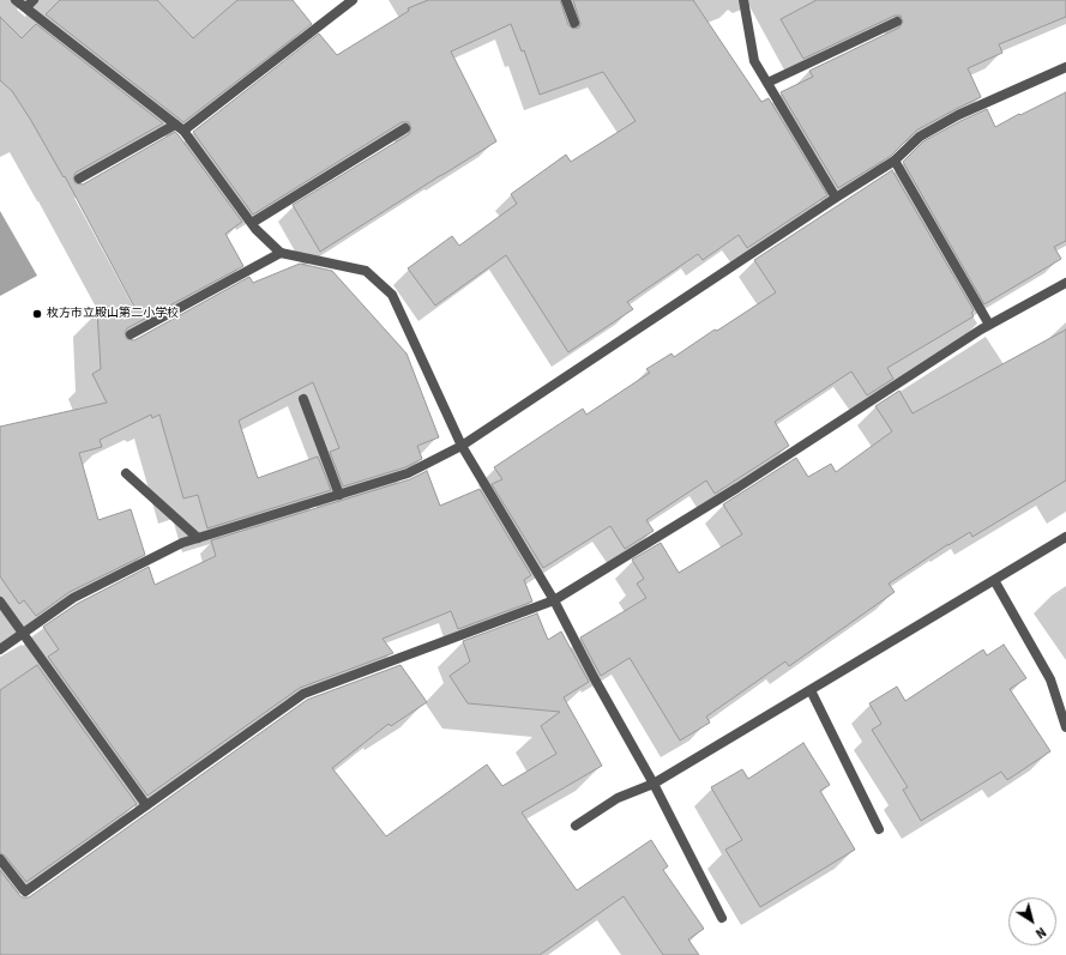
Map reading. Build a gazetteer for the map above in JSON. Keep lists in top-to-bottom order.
{
  "places": ["枚方市立殿山第二小学校"],
  "north": "bottom right"
}
